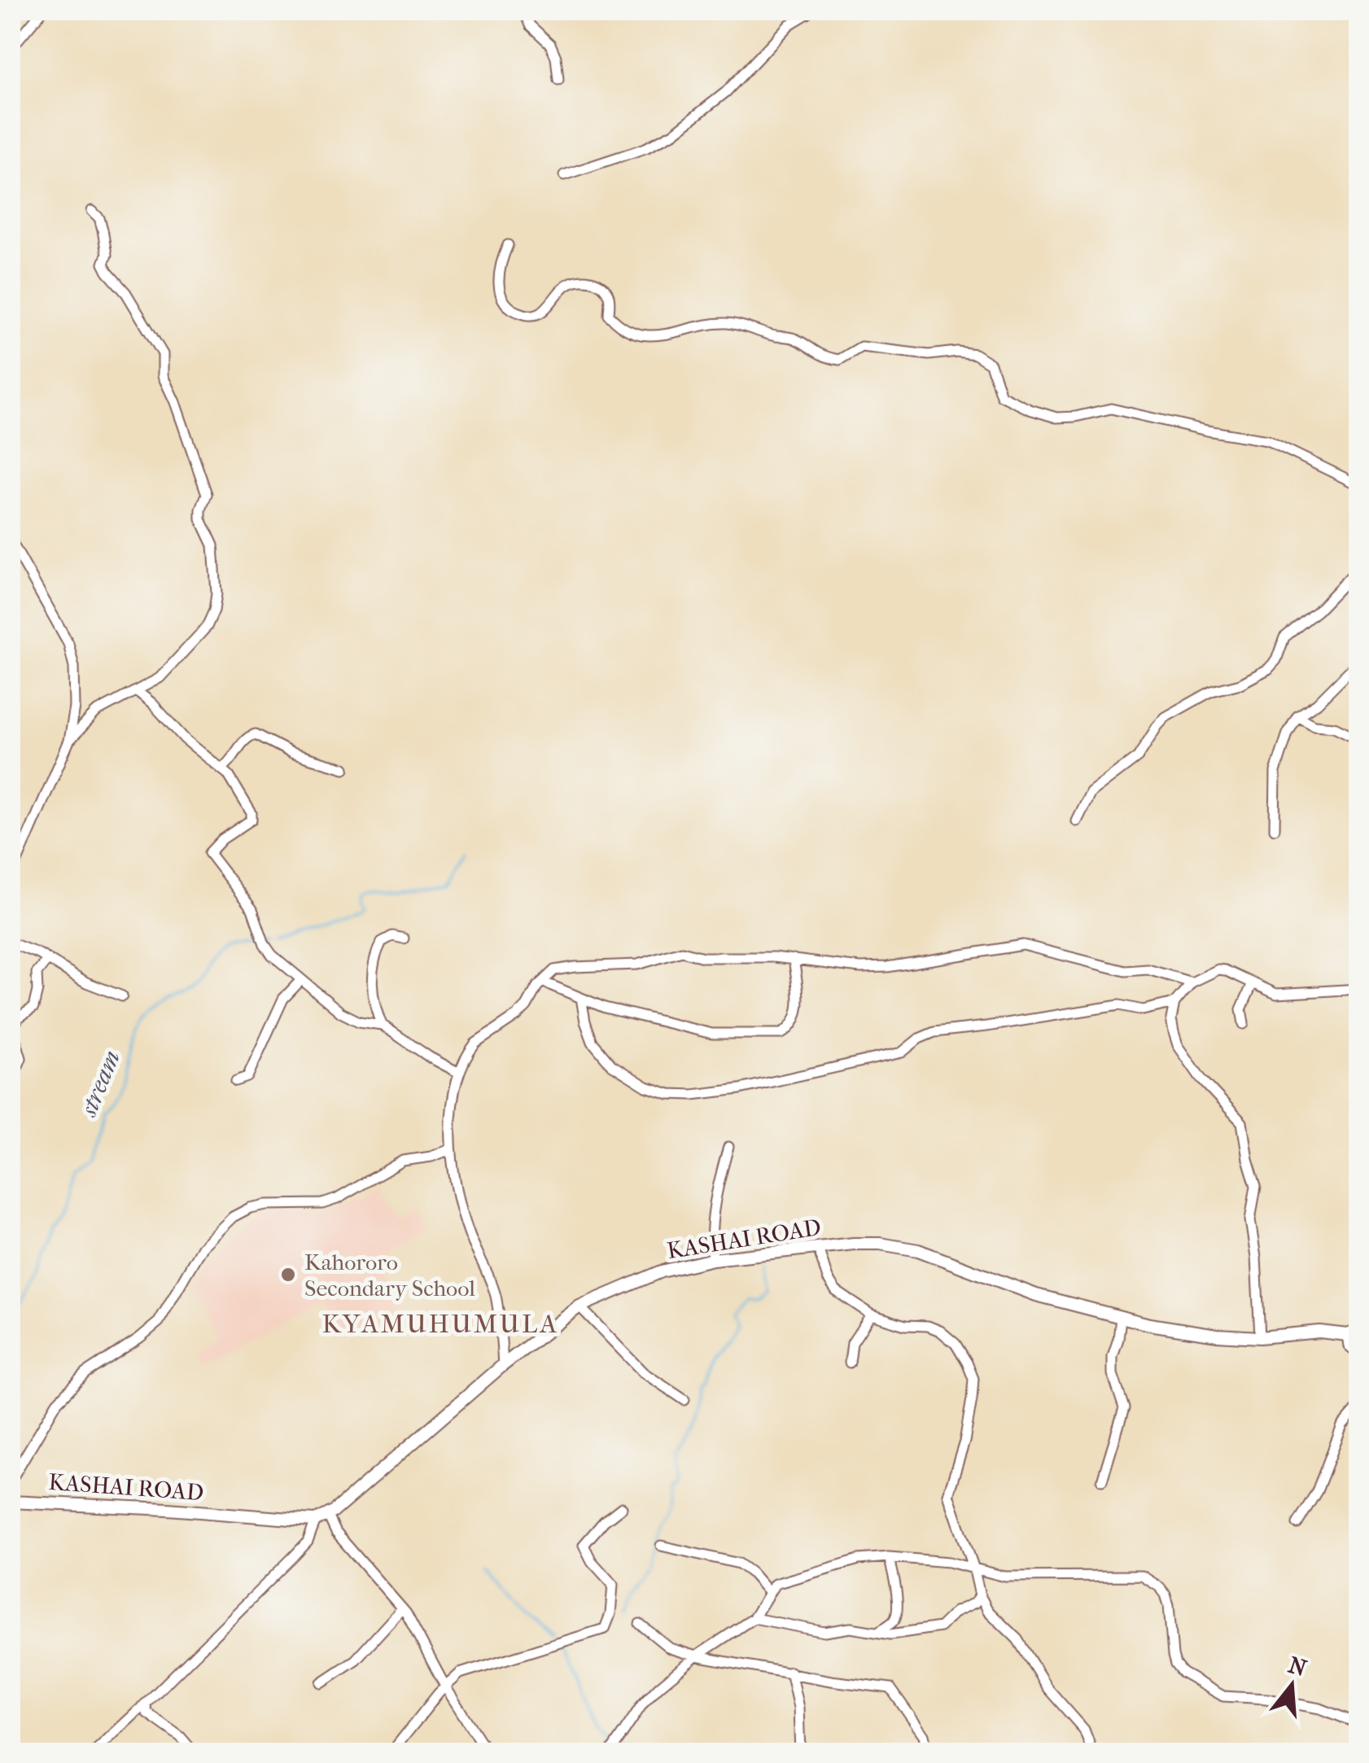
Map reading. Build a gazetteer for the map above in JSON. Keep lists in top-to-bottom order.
{
  "streets": {
    "street": ["KASHAI ROAD"]
  },
  "districts": ["KYAMUHUMULA"],
  "water": ["stream"],
  "places": ["Kahororo Secondary School"],
  "north": "top"
}
